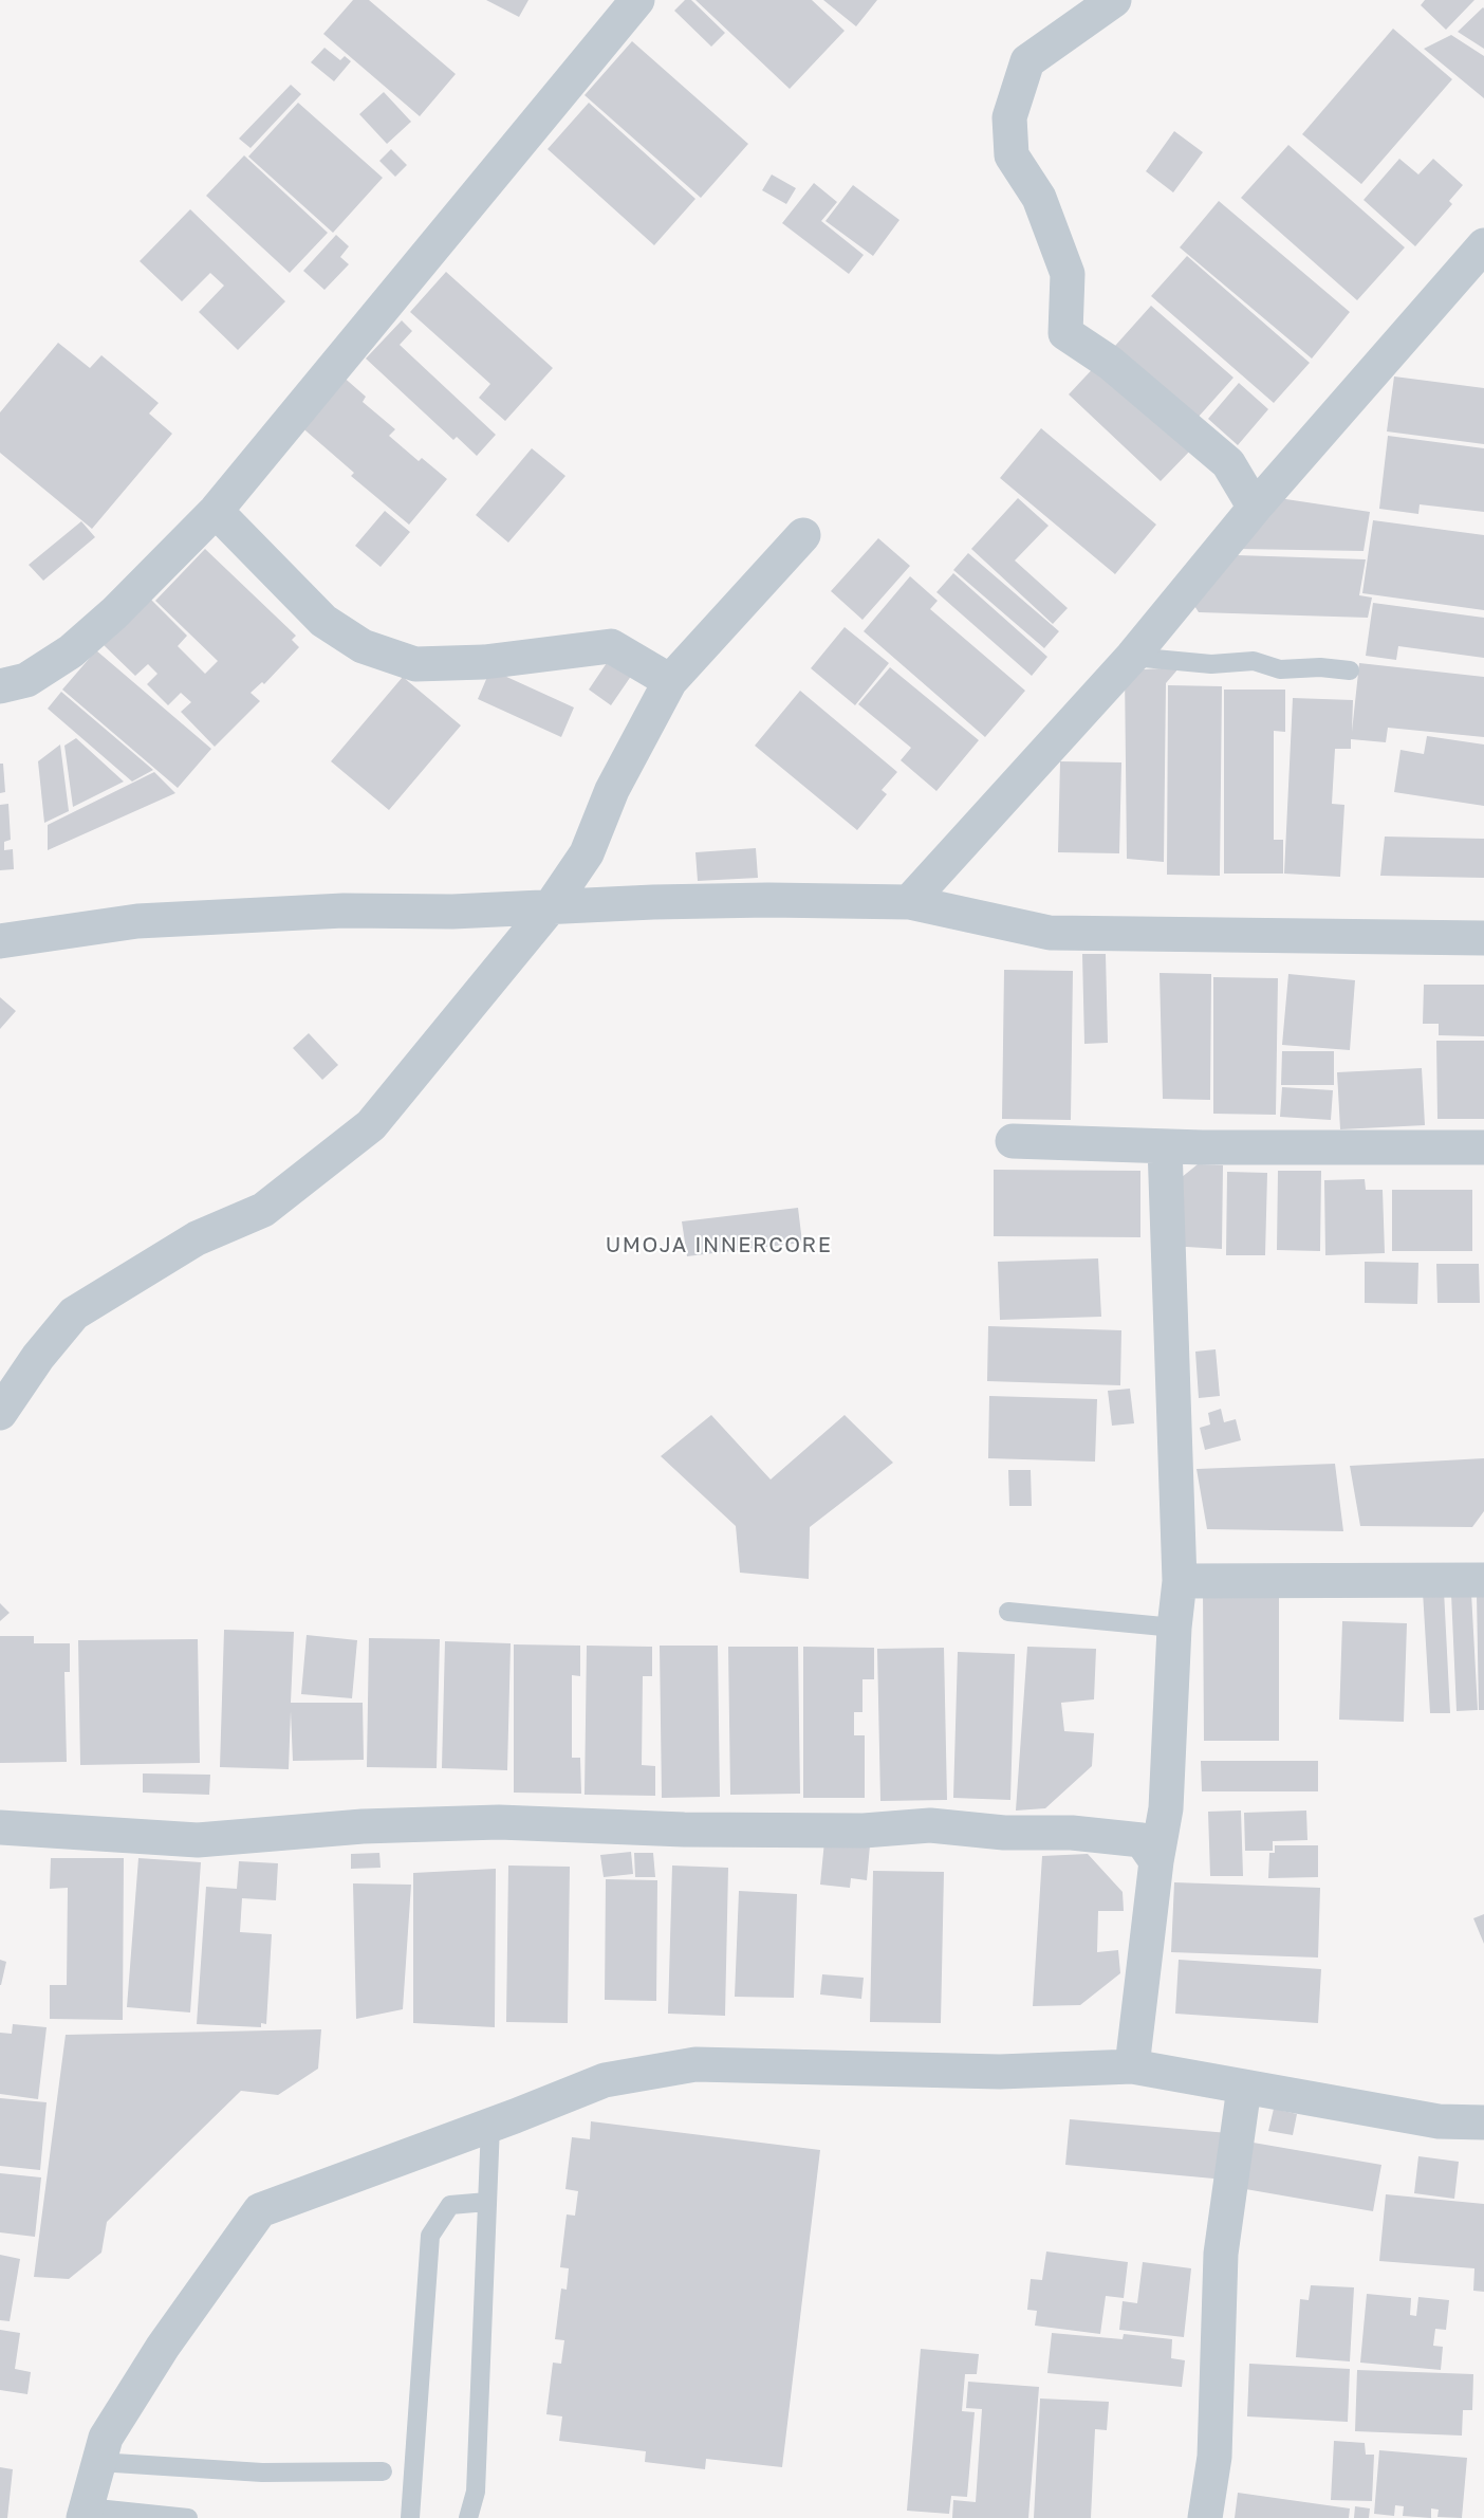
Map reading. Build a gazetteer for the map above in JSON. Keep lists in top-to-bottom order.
{
  "districts": ["UMOJA INNERCORE"]
}
